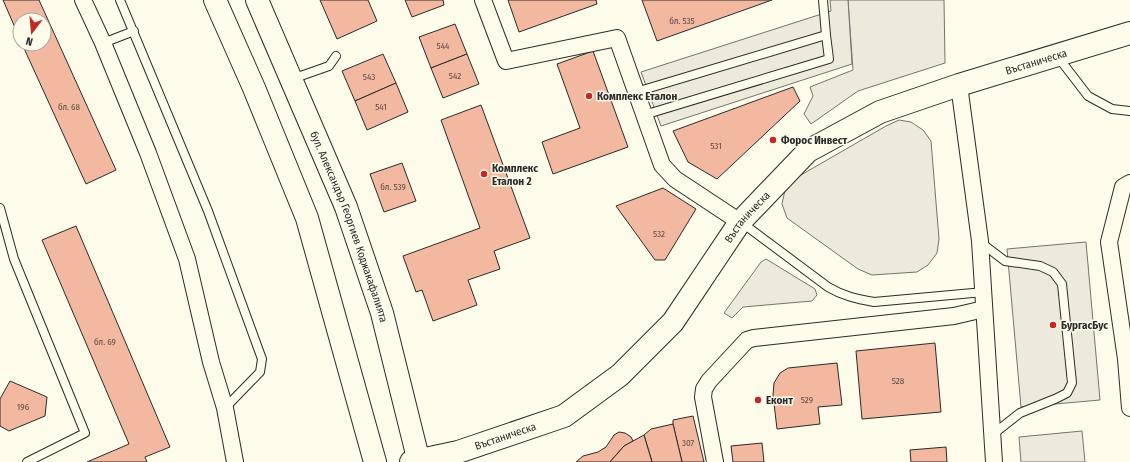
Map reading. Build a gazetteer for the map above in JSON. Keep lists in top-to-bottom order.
{
  "streets": {
    "street": ["Въстаническа", "бул. Александър Георгиев Коджакафалията"]
  },
  "crossings": [
    ["Въстаническа", "бул. Александър Георгиев Коджакафалията"]
  ],
  "places": [
    "Комплекс Еталон",
    "Форос Инвест",
    "Комплекс Еталон 2",
    "БургасБус",
    "Еконт"
  ],
  "house_numbers": [
    "бл. 535",
    "544",
    "542",
    "543",
    "бл. 68",
    "541",
    "531",
    "бл. 539",
    "532",
    "бл. 69",
    "528",
    "529",
    "196",
    "307"
  ],
  "north": "bottom"
}
